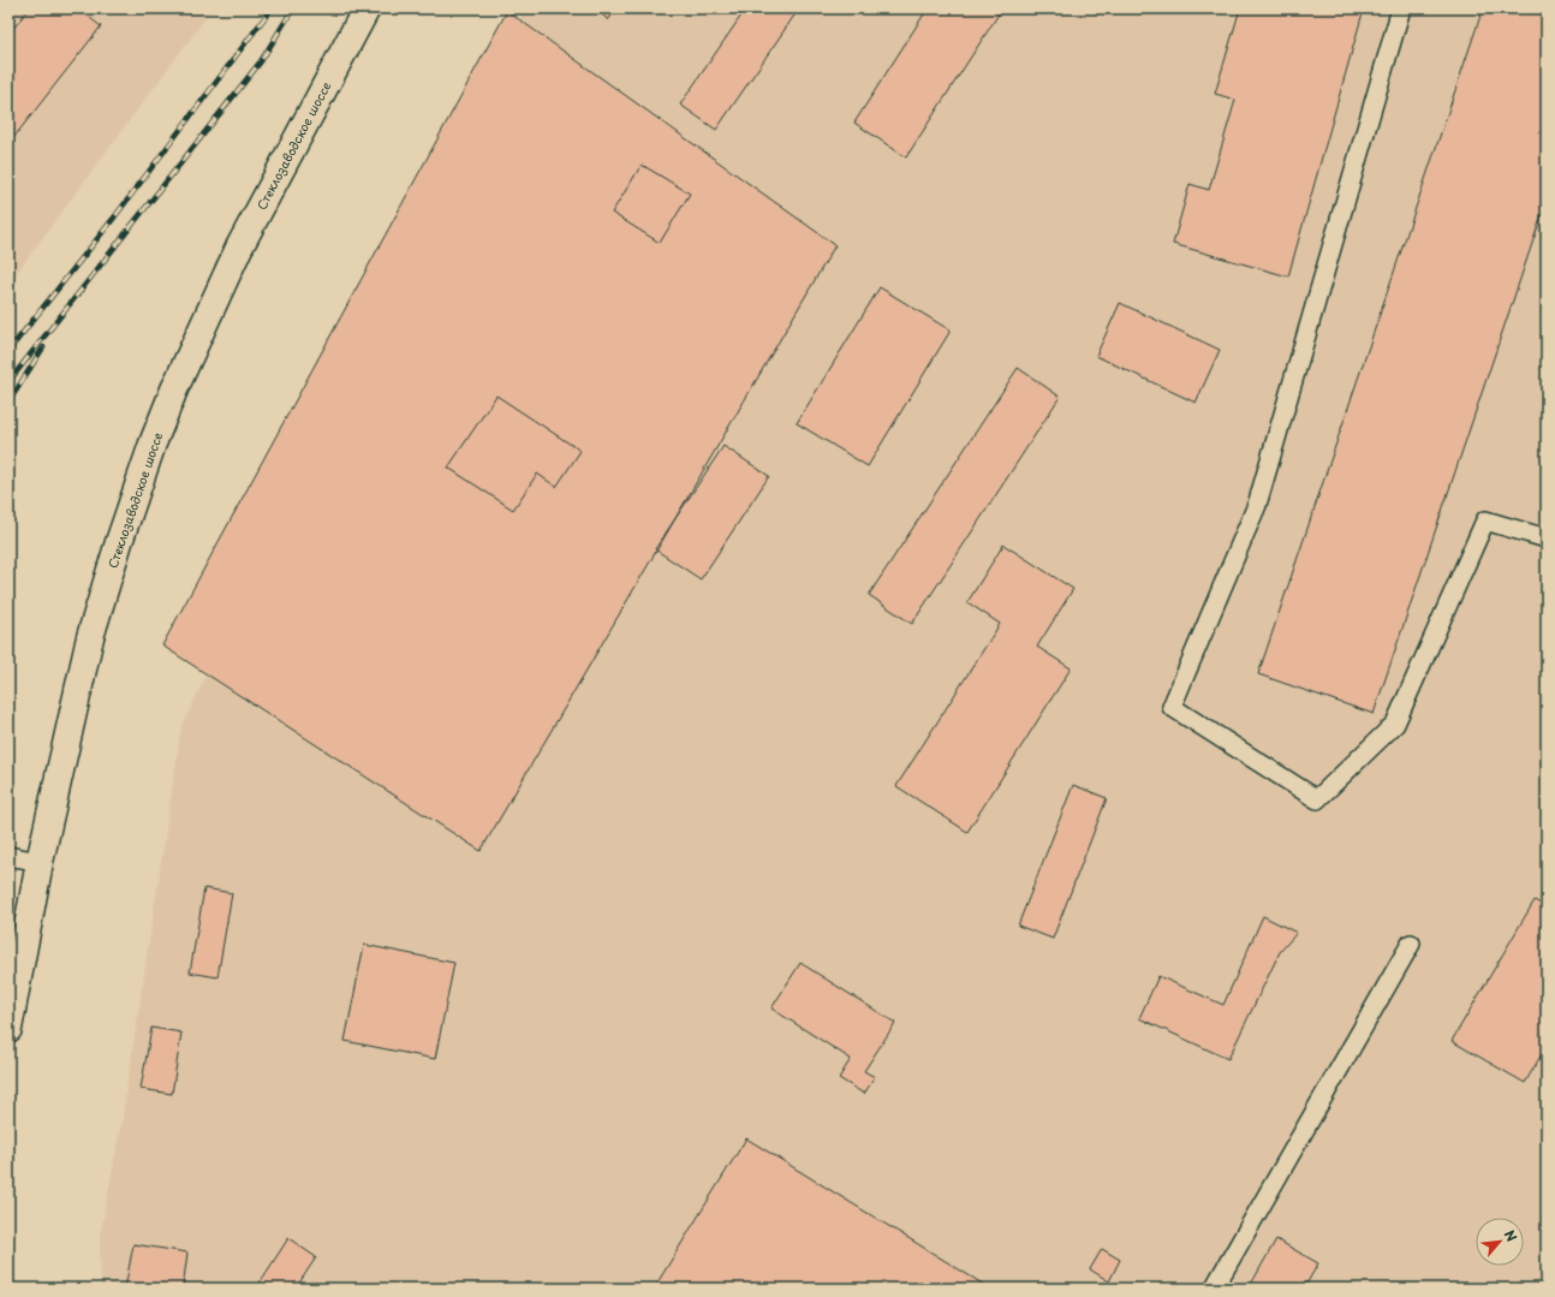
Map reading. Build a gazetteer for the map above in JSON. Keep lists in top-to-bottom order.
{
  "streets": {
    "main road": ["Стеклозаводское шоссе"]
  },
  "north": "top right"
}
